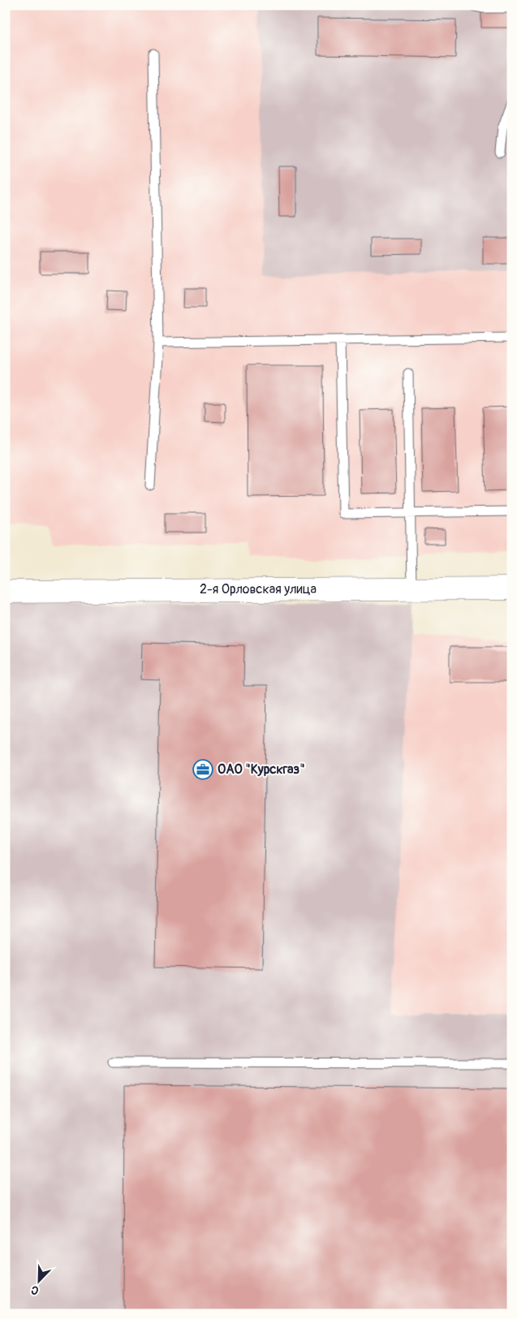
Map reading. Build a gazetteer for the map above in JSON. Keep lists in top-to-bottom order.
{
  "streets": {
    "street": ["2-я Орловская улица"]
  },
  "places": {
    "office": ["ОАО \"Курскгаз\""]
  },
  "north": "bottom left"
}
